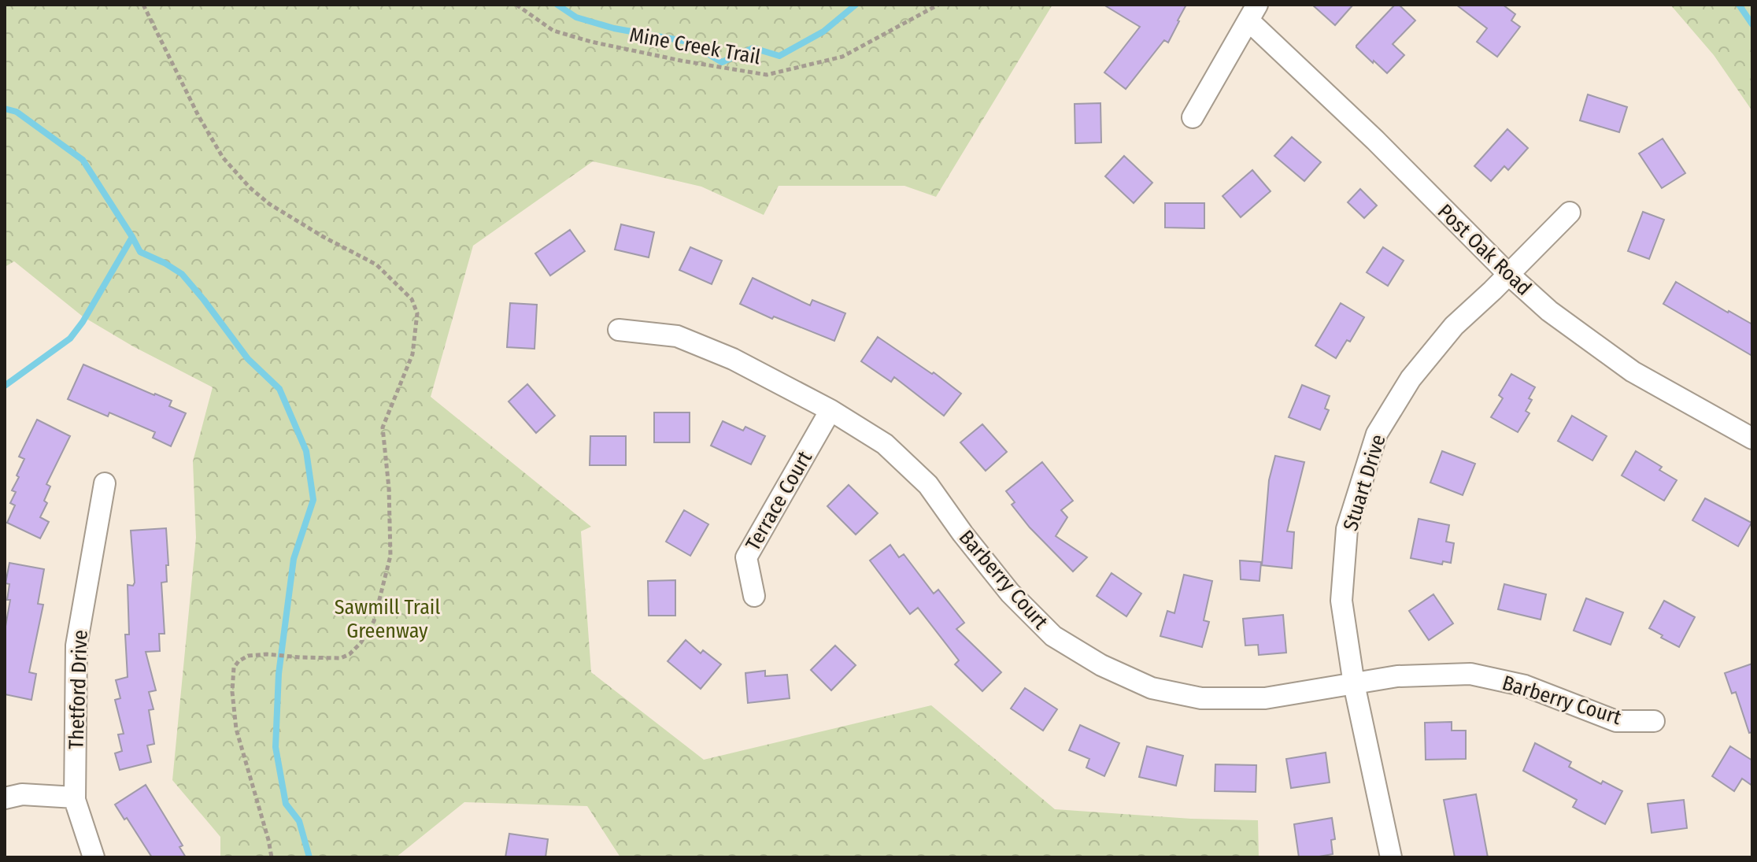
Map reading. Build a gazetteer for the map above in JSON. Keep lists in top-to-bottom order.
{
  "streets": {
    "street": [
      "Post Oak Road",
      "Stuart Drive",
      "Terrace Court",
      "Barberry Court",
      "Thetford Drive"
    ],
    "path": ["Mine Creek Trail"]
  },
  "crossings": [
    ["Post Oak Road", "Stuart Drive"],
    ["Stuart Drive", "Barberry Court"],
    ["Terrace Court", "Barberry Court"]
  ],
  "parks": ["Sawmill Trail Greenway"]
}
